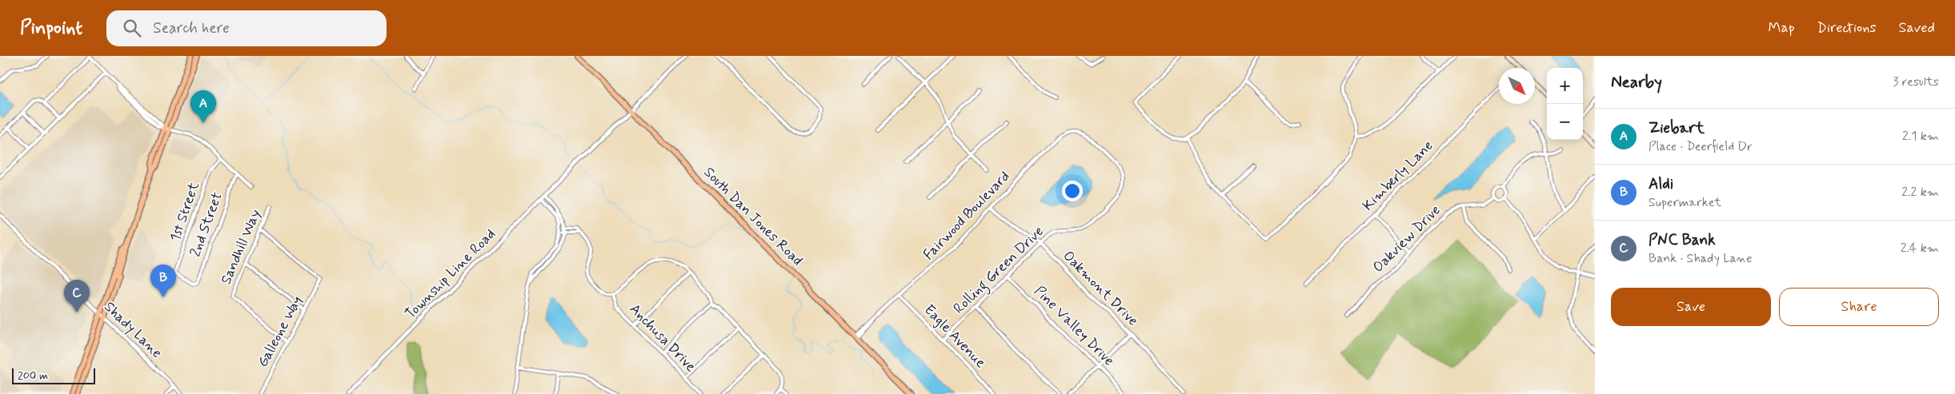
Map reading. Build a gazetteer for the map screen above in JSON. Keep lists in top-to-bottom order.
{
  "streets": {
    "main road": ["South Dan Jones Road"],
    "street": [
      "Kimberly Lane",
      "1st Street",
      "Fairwood Boulevard",
      "2nd Street",
      "Oakview Drive",
      "Sandhill Way",
      "Rolling Green Drive",
      "Township Line Road",
      "Oakmont Drive",
      "Pine Valley Drive",
      "Shady Lane",
      "Galleone Way",
      "Eagle Avenue",
      "Anchusa Drive"
    ]
  },
  "crossings": [
    ["1st Street", "2nd Street"],
    ["Fairwood Boulevard", "South Dan Jones Road"],
    ["Fairwood Boulevard", "Rolling Green Drive"],
    ["Fairwood Boulevard", "Oakmont Drive"],
    ["Fairwood Boulevard", "Eagle Avenue"],
    ["South Dan Jones Road", "Township Line Road"],
    ["Sandhill Way", "Galleone Way"],
    ["Rolling Green Drive", "Oakmont Drive"],
    ["Rolling Green Drive", "Pine Valley Drive"],
    ["Rolling Green Drive", "Eagle Avenue"]
  ],
  "scale_bar": "200 m",
  "north": "bottom right",
  "page": {
    "header": "Pinpoint",
    "search": "Search here",
    "nav": ["Map", "Directions", "Saved"],
    "heading": ["Nearby", "3 results"],
    "map_buttons": ["+", "−"],
    "pins": ["A", "B", "C"],
    "list": [
      {
        "mark": "A",
        "name": "Ziebart",
        "note": "Place · Deerfield Dr",
        "value": "2.1 km"
      },
      {
        "mark": "B",
        "name": "Aldi",
        "note": "Supermarket",
        "value": "2.2 km"
      },
      {
        "mark": "C",
        "name": "PNC Bank",
        "note": "Bank · Shady Lane",
        "value": "2.4 km"
      }
    ],
    "buttons": ["Save", "Share"],
    "scale": "200 m"
  }
}
